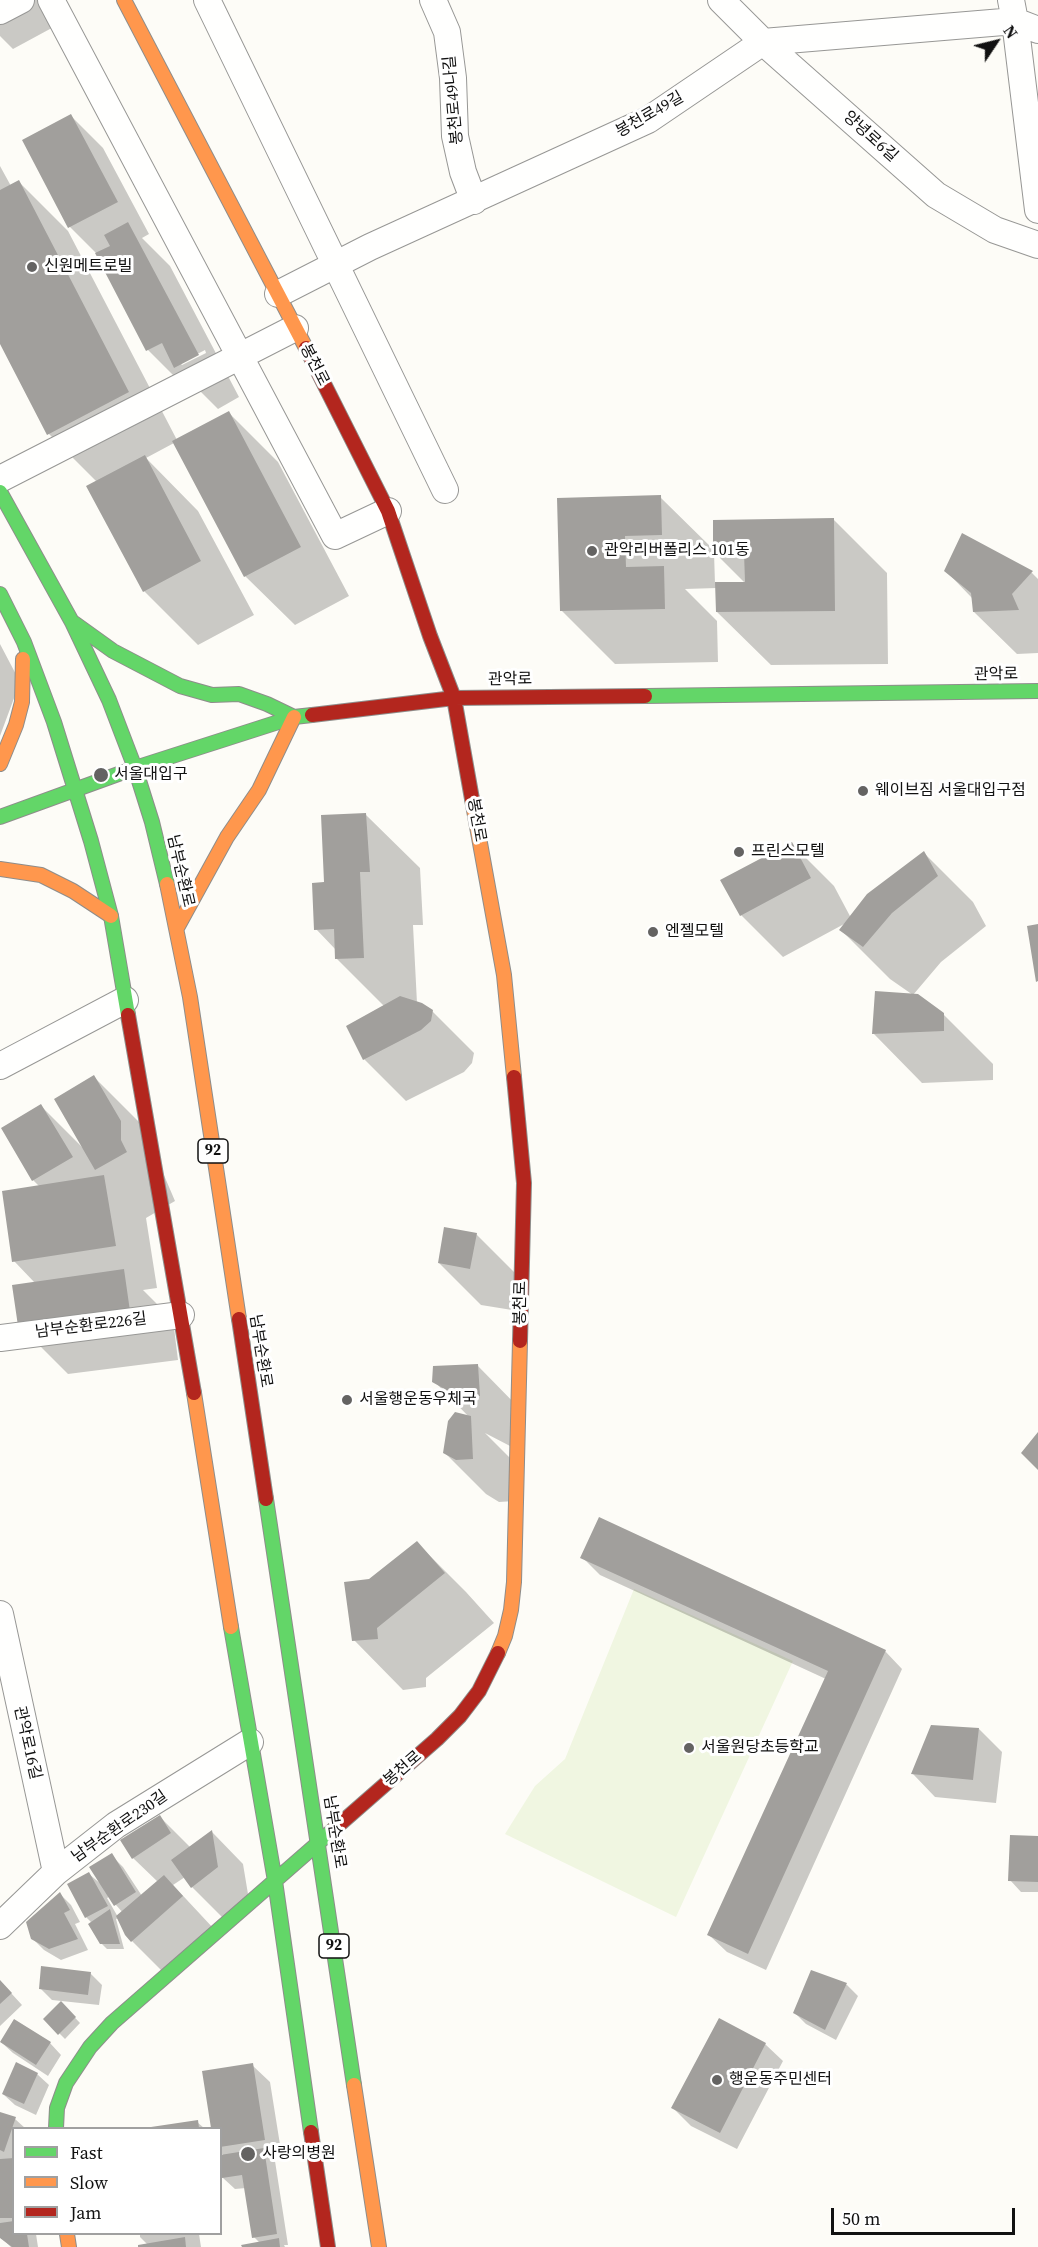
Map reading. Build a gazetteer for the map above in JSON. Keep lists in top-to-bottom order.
{
  "streets": {
    "main road": [
      "봉천로",
      "관악로",
      "남부순환로",
      "92"
    ],
    "street": [
      "봉천로49나길",
      "봉천로49길",
      "양녕로6길",
      "남부순환로226길",
      "관악로16길",
      "남부순환로230길"
    ]
  },
  "crossings": [
    ["봉천로49나길", "봉천로49길"],
    ["봉천로49길", "양녕로6길"],
    ["봉천로49길", "봉천로"],
    ["봉천로", "관악로"],
    ["봉천로", "남부순환로"],
    ["관악로", "남부순환로"],
    ["관악로16길", "남부순환로230길"]
  ],
  "places": [
    "신원메트로빌",
    "관악리버폴리스 101동",
    "서울대입구",
    "웨이브짐 서울대입구점",
    "프린스모텔",
    "엔젤모텔",
    "서울행운동우체국",
    "서울원당초등학교",
    "행운동주민센터",
    "사랑의병원"
  ],
  "legend": ["Fast", "Slow", "Jam"],
  "scale_bar": "50 m",
  "north": "top right"
}
